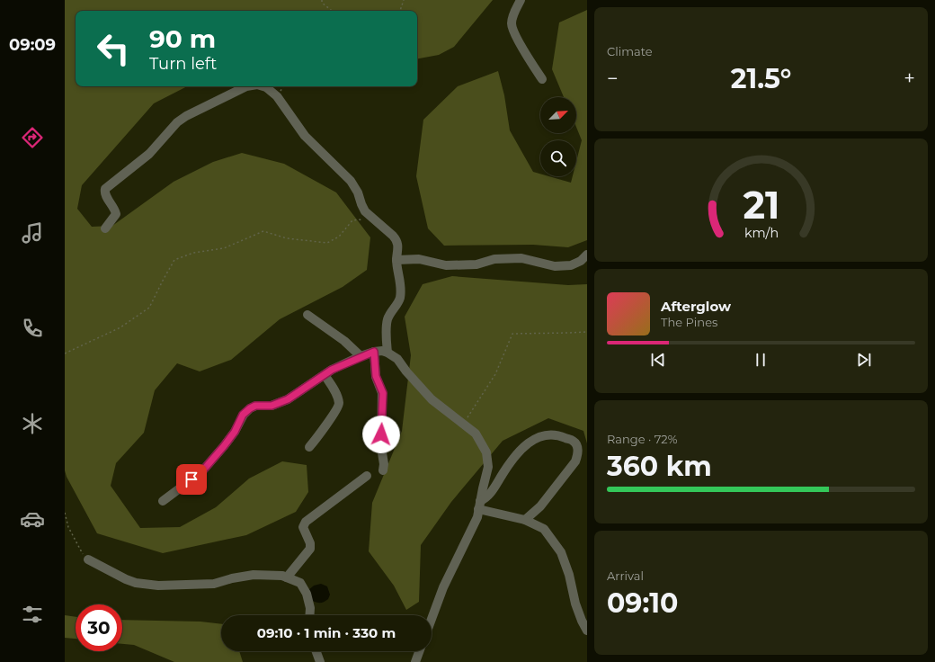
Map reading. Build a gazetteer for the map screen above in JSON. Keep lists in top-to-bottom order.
{
  "north": "top right",
  "page": {
    "tabs": "09:09",
    "tile": [
      "Climate",
      ["Range · 72%", "360 km"],
      ["Arrival", "09:10"]
    ],
    "turn": ["90 m", "Turn left"],
    "heat": ["−", "21.5°", "+"],
    "song": ["Afterglow", "The Pines"],
    "limit": "30",
    "trip": "09:10 · 1 min · 330 m",
    "gauge": ["21", "km/h"]
  }
}
